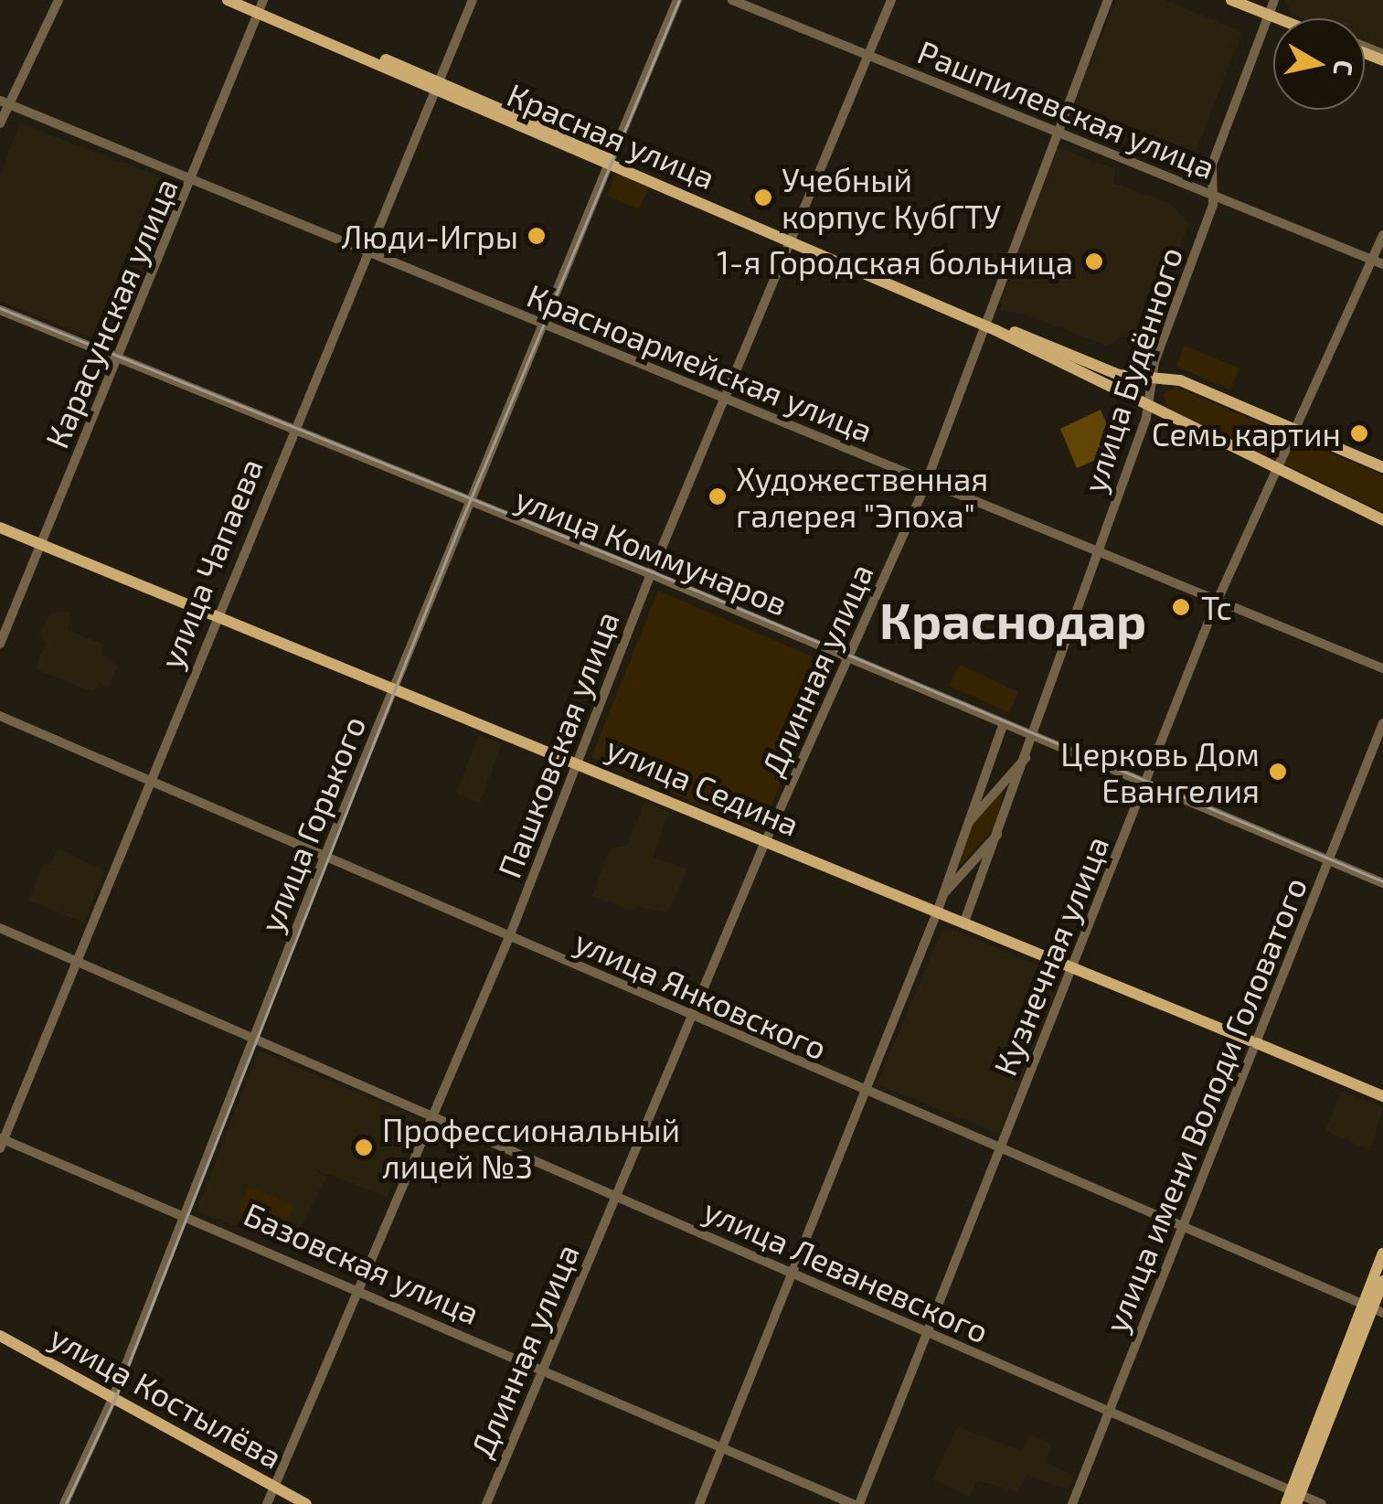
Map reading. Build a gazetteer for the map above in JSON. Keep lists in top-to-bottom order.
{
  "streets": {
    "main road": ["Красная улица", "улица Седина", "улица Костылёва"],
    "street": [
      "Рашпилевская улица",
      "Карасунская улица",
      "Красноармейская улица",
      "улица Будённого",
      "улица Коммунаров",
      "улица Чапаева",
      "Длинная улица",
      "Пашковская улица",
      "улица Горького",
      "Кузнечная улица",
      "улица Янковского",
      "улица имени Володи Головатого",
      "Базовская улица",
      "улица Леваневского"
    ]
  },
  "crossings": [
    ["Рашпилевская улица", "улица Будённого"],
    ["Рашпилевская улица", "Длинная улица"],
    ["Рашпилевская улица", "Пашковская улица"],
    ["Рашпилевская улица", "Кузнечная улица"],
    ["Красная улица", "Карасунская улица"],
    ["Красная улица", "улица Будённого"],
    ["Красная улица", "улица Чапаева"],
    ["Красная улица", "Длинная улица"],
    ["Красная улица", "Пашковская улица"],
    ["Красная улица", "улица Горького"],
    ["Красная улица", "Кузнечная улица"],
    ["Карасунская улица", "Красноармейская улица"],
    ["Карасунская улица", "улица Коммунаров"],
    ["Карасунская улица", "улица Седина"],
    ["Красноармейская улица", "улица Будённого"],
    ["Красноармейская улица", "улица Чапаева"],
    ["Красноармейская улица", "Длинная улица"],
    ["Красноармейская улица", "Пашковская улица"],
    ["Красноармейская улица", "улица Горького"],
    ["Красноармейская улица", "Кузнечная улица"],
    ["улица Будённого", "улица Коммунаров"],
    ["улица Будённого", "улица Седина"],
    ["улица Будённого", "улица Янковского"],
    ["улица Будённого", "Базовская улица"],
    ["улица Будённого", "улица Леваневского"],
    ["улица Коммунаров", "улица Чапаева"],
    ["улица Коммунаров", "Длинная улица"],
    ["улица Коммунаров", "Пашковская улица"],
    ["улица Коммунаров", "улица Горького"],
    ["улица Коммунаров", "Кузнечная улица"],
    ["улица Коммунаров", "улица имени Володи Головатого"],
    ["улица Чапаева", "улица Седина"],
    ["улица Чапаева", "улица Янковского"],
    ["улица Чапаева", "Базовская улица"],
    ["улица Чапаева", "улица Леваневского"],
    ["Длинная улица", "улица Седина"],
    ["Длинная улица", "улица Янковского"],
    ["Длинная улица", "Базовская улица"],
    ["Длинная улица", "улица Леваневского"],
    ["Пашковская улица", "улица Седина"],
    ["Пашковская улица", "улица Янковского"],
    ["Пашковская улица", "Базовская улица"],
    ["Пашковская улица", "улица Леваневского"],
    ["Пашковская улица", "улица Костылёва"],
    ["улица Седина", "улица Горького"],
    ["улица Седина", "Кузнечная улица"],
    ["улица Седина", "улица имени Володи Головатого"],
    ["улица Горького", "улица Янковского"],
    ["улица Горького", "Базовская улица"],
    ["улица Горького", "улица Леваневского"],
    ["улица Горького", "улица Костылёва"],
    ["Кузнечная улица", "улица Янковского"],
    ["Кузнечная улица", "Базовская улица"],
    ["Кузнечная улица", "улица Леваневского"],
    ["улица Янковского", "улица имени Володи Головатого"],
    ["улица имени Володи Головатого", "улица Леваневского"]
  ],
  "districts": ["Краснодар"],
  "places": [
    "Учебный корпус КубГТУ",
    "Люди-Игры",
    "1-я Городская больница",
    "Семь картин",
    "Художественная галерея \"Эпоха\"",
    "Тс",
    "Церковь Дом Евангелия",
    "Профессиональный лицей №3"
  ],
  "north": "right"
}
